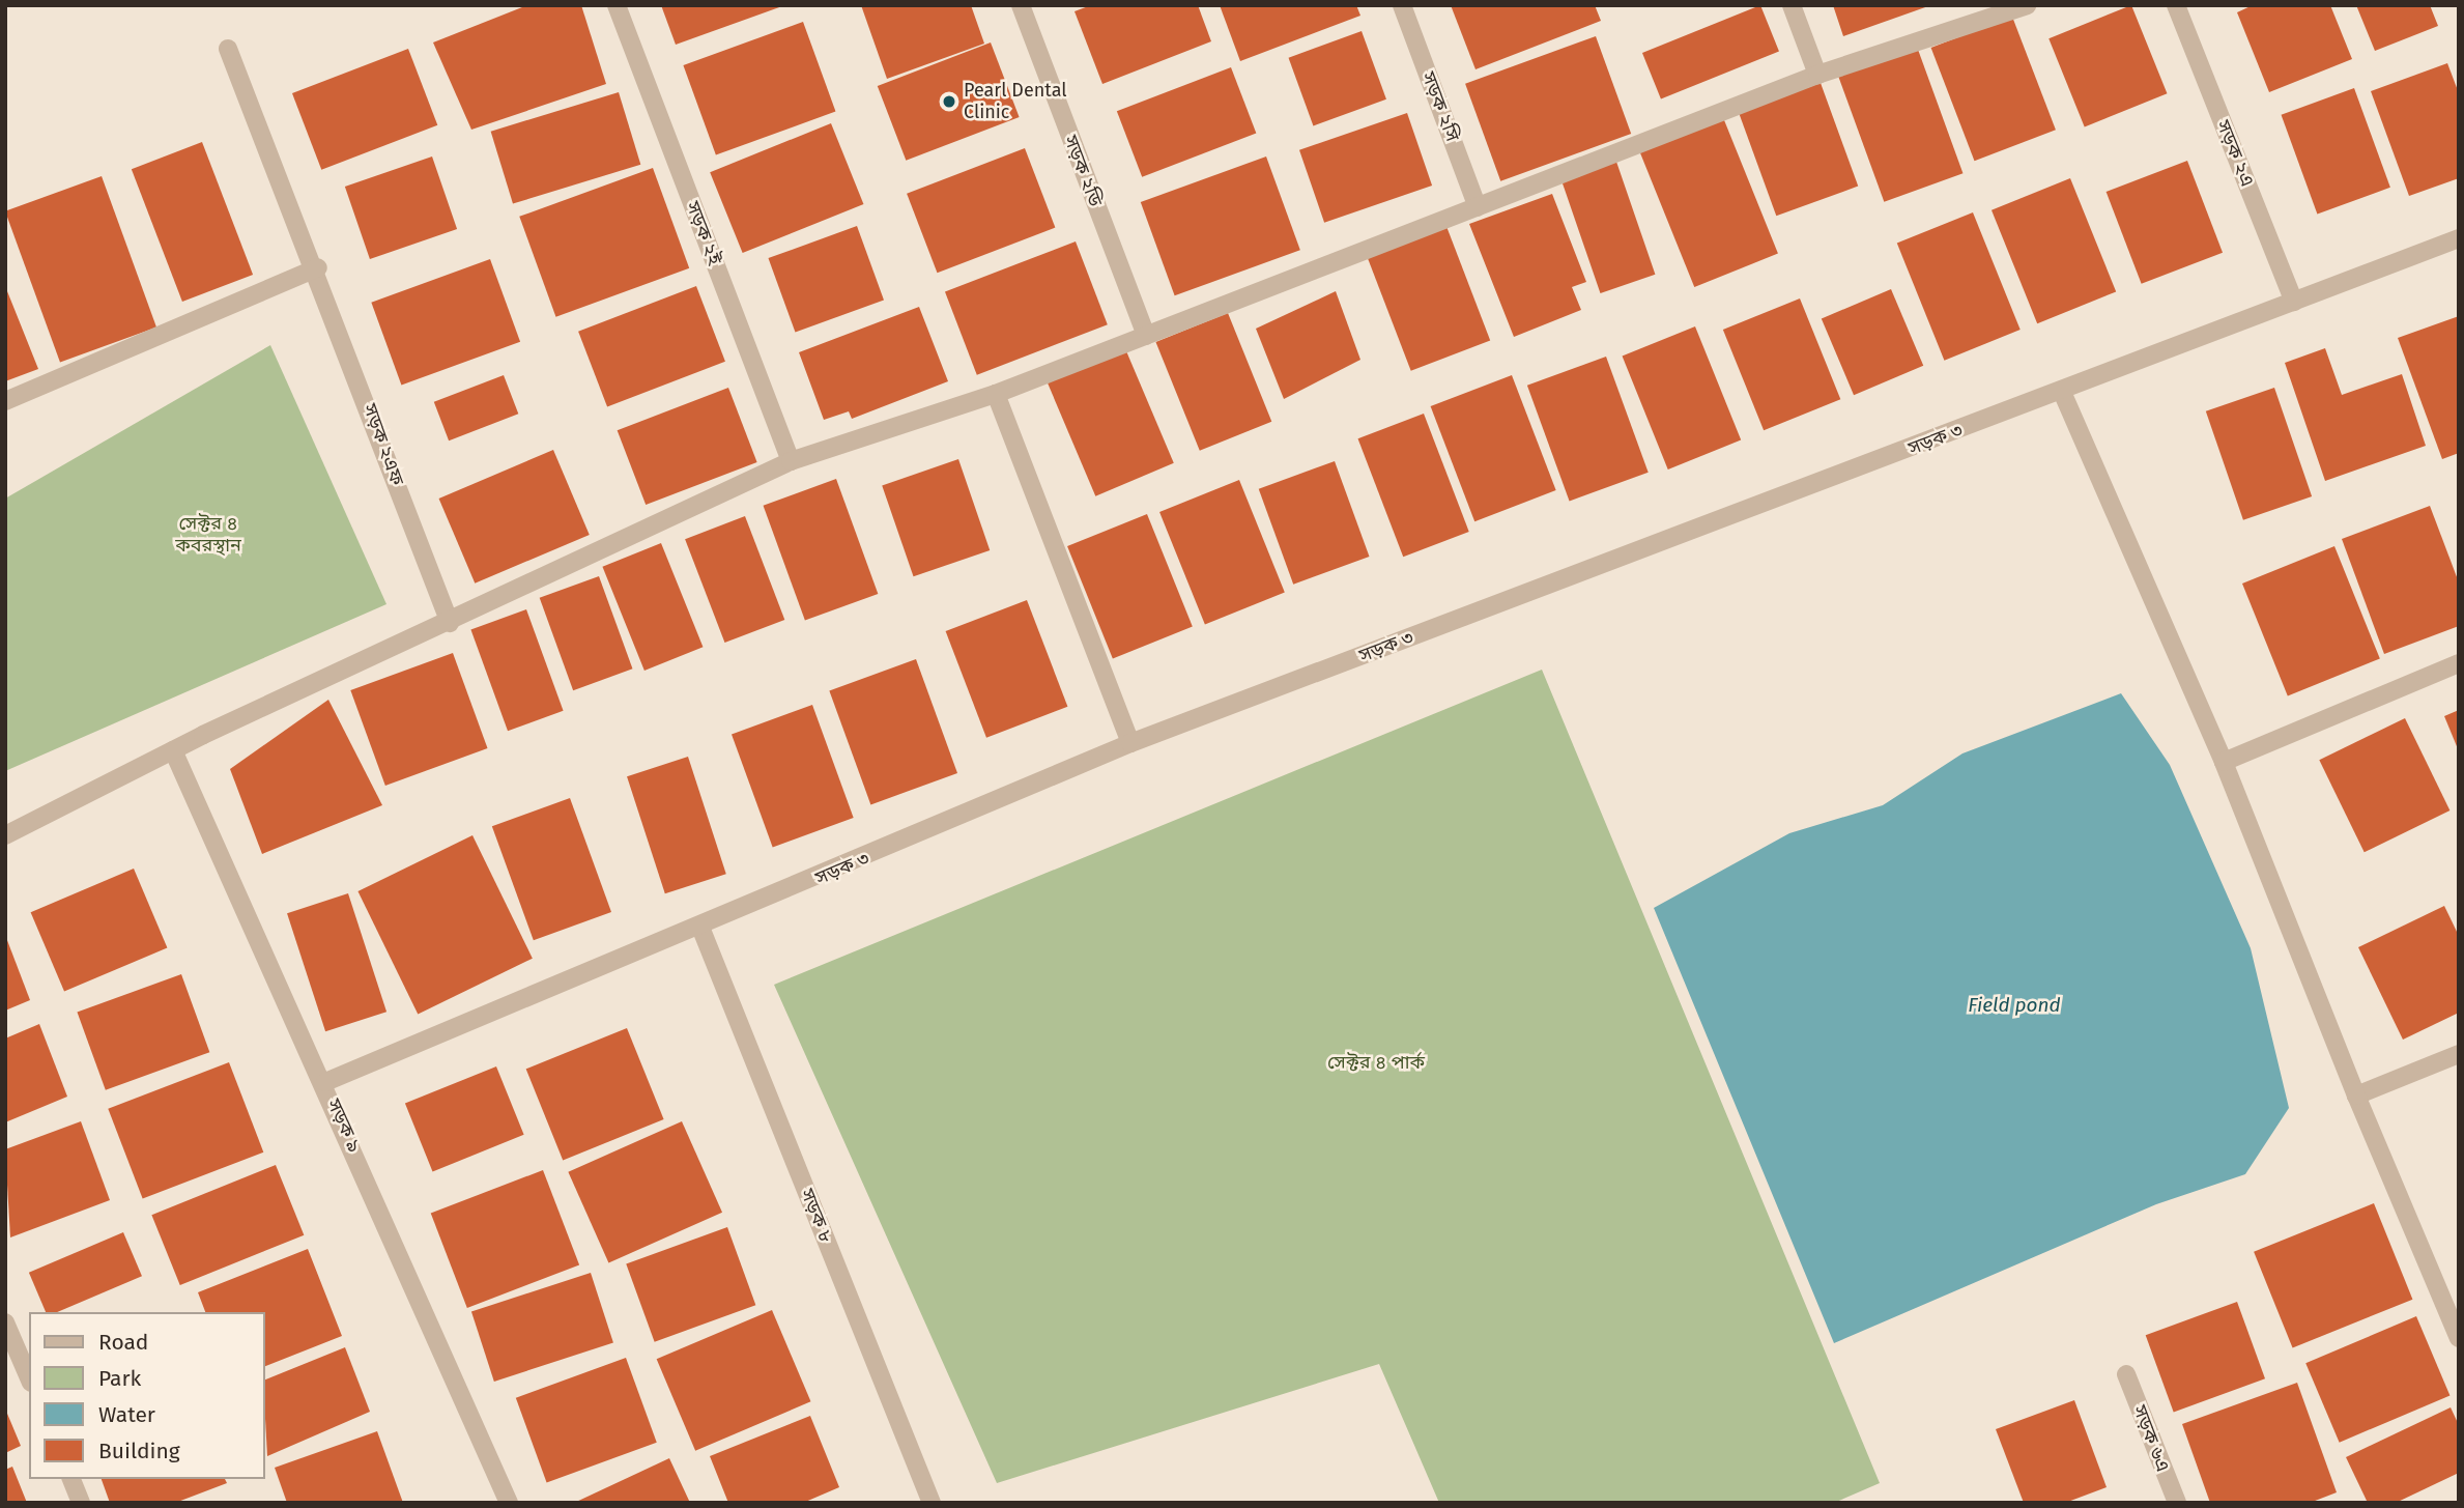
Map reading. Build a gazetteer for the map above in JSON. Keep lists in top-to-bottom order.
{
  "streets": {
    "street": [
      "সড়ক ২সি",
      "সড়ক ২এ",
      "সড়ক ২ডি",
      "সড়ক ২ই",
      "সড়ক ৩",
      "সড়ক ২এফ",
      "সড়ক ৯",
      "সড়ক ৮",
      "সড়ক ৬এ"
    ]
  },
  "crossings": [
    ["সড়ক ২এ", "সড়ক ৩"],
    ["সড়ক ৩", "সড়ক ৯"],
    ["সড়ক ৩", "সড়ক ৮"]
  ],
  "water": ["Field pond"],
  "parks": ["সেক্টর ৪ কবরস্থান", "সেক্টর ৪ পার্ক"],
  "places": ["Pearl Dental Clinic"],
  "legend": [
    "Road",
    "Park",
    "Water",
    "Building"
  ]
}
